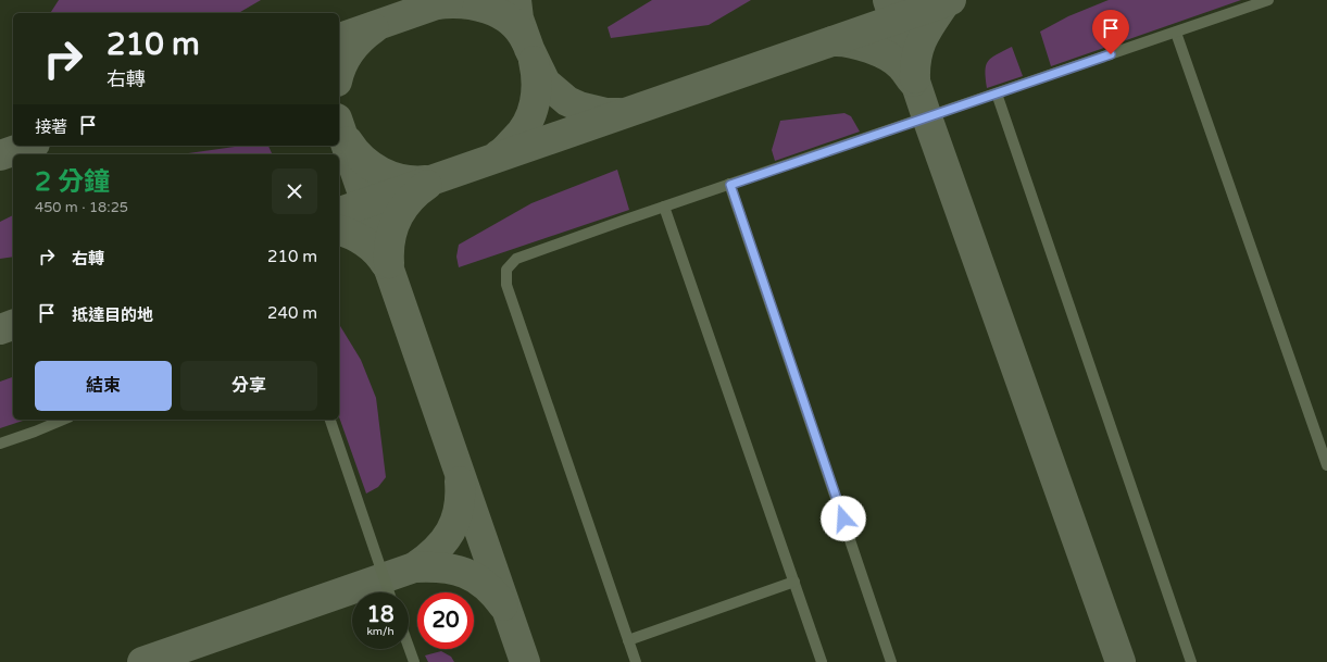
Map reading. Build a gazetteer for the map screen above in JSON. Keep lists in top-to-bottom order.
{
  "page": {
    "turn": ["210 m", "右轉"],
    "then": "接著",
    "heading": ["2 分鐘", "450 m · 18:25"],
    "list": [
      {
        "name": "右轉",
        "value": "210 m"
      },
      {
        "name": "抵達目的地",
        "value": "240 m"
      }
    ],
    "buttons": ["結束", "分享"],
    "speed": "18 km/h",
    "limit": "20"
  }
}
